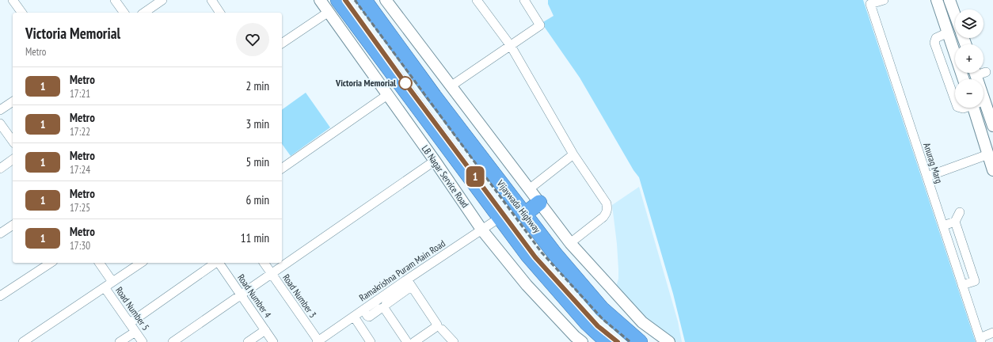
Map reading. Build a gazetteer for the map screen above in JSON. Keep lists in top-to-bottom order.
{
  "streets": {
    "highway": ["Vijaywada Highway"],
    "street": [
      "Anurag Marg",
      "LB Nagar Service Road",
      "Ramakrishna Puram Main Road",
      "Road Number 4",
      "Road Number 3",
      "Road Number 5"
    ]
  },
  "crossings": [
    ["LB Nagar Service Road", "Ramakrishna Puram Main Road"],
    ["Ramakrishna Puram Main Road", "Road Number 3"]
  ],
  "places": ["Victoria Memorial"],
  "lines": ["metro line 1"],
  "page": {
    "on_map": "1",
    "map_buttons": ["+", "−"],
    "heading": ["Victoria Memorial", "Metro"],
    "list": [
      {
        "mark": "1",
        "name": "Metro",
        "note": "17:21",
        "value": "2 min"
      },
      {
        "mark": "1",
        "name": "Metro",
        "note": "17:22",
        "value": "3 min"
      },
      {
        "mark": "1",
        "name": "Metro",
        "note": "17:24",
        "value": "5 min"
      },
      {
        "mark": "1",
        "name": "Metro",
        "note": "17:25",
        "value": "6 min"
      },
      {
        "mark": "1",
        "name": "Metro",
        "note": "17:30",
        "value": "11 min"
      }
    ]
  }
}
